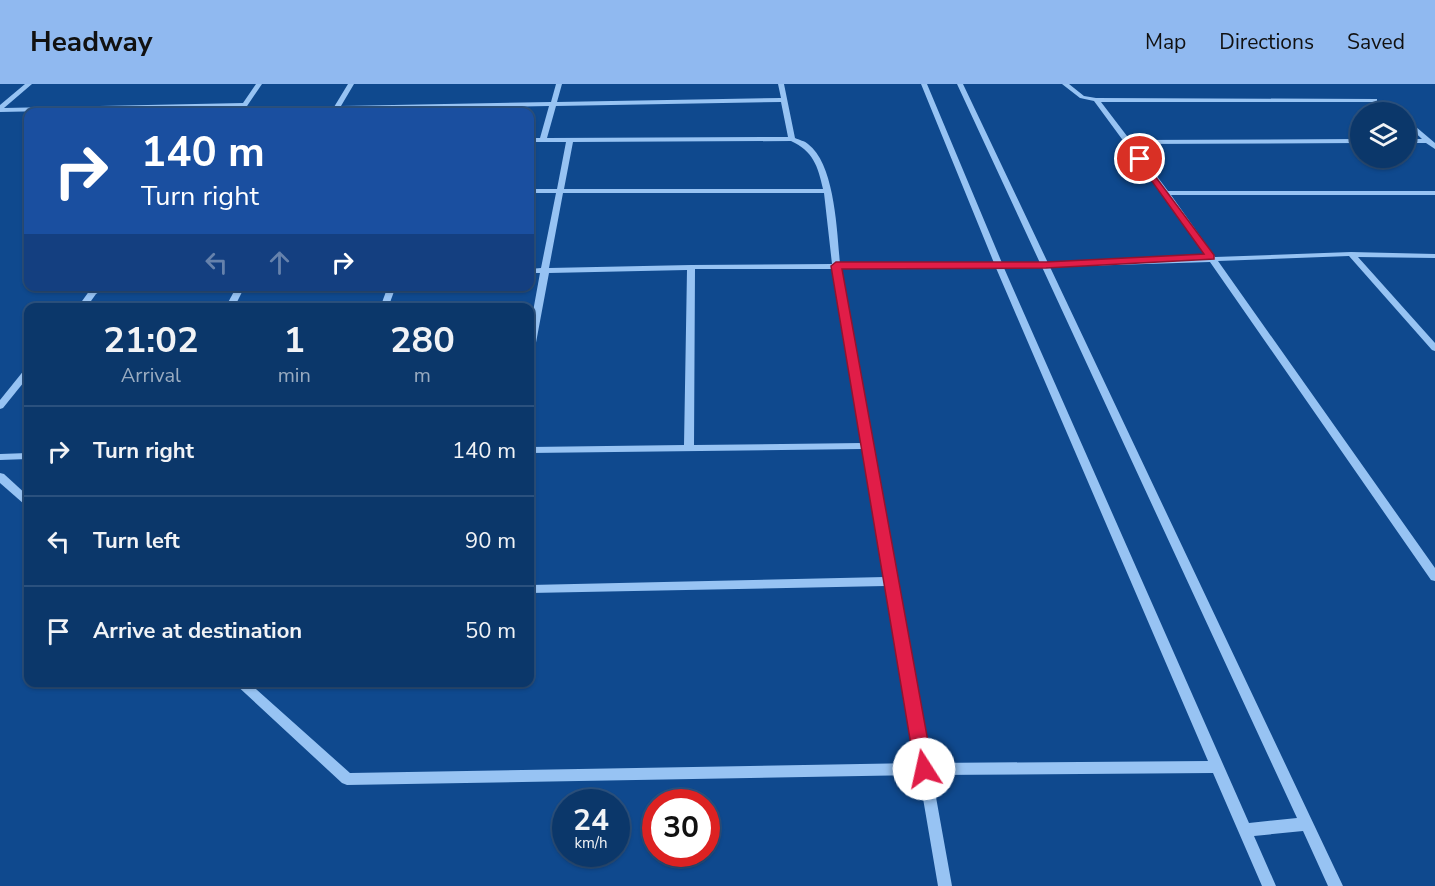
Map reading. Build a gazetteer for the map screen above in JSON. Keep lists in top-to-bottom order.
{
  "page": {
    "header": "Headway",
    "nav": ["Map", "Directions", "Saved"],
    "turn": ["140 m", "Turn right"],
    "eta": [
      "21:02",
      "Arrival",
      "1",
      "min",
      "280",
      "m"
    ],
    "list": [
      {
        "name": "Turn right",
        "value": "140 m"
      },
      {
        "name": "Turn left",
        "value": "90 m"
      },
      {
        "name": "Arrive at destination",
        "value": "50 m"
      }
    ],
    "speed": "24 km/h",
    "limit": "30"
  }
}
